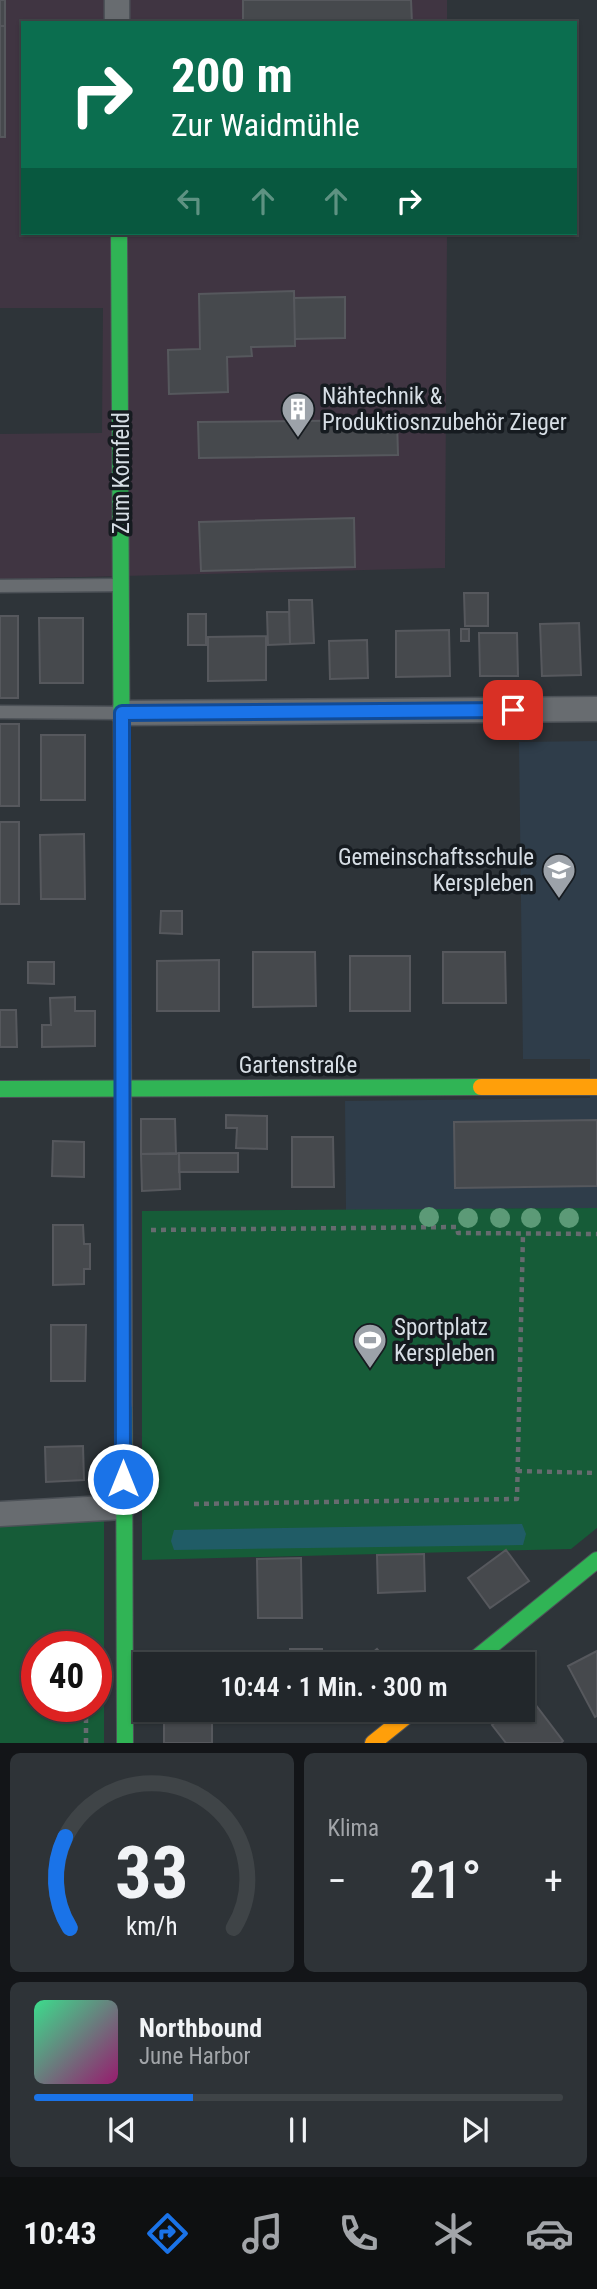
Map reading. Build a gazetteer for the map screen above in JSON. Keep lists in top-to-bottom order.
{
  "streets": {
    "street": ["Zum Kornfeld", "Gartenstraße"]
  },
  "crossings": [
    ["Zum Kornfeld", "Gartenstraße"]
  ],
  "places": {
    "building": ["Nähtechnik & Produktiosnzubehör Zieger"],
    "school or university": ["Gemeinschaftsschule Kerspleben"],
    "sports": ["Sportplatz Kerspleben"]
  },
  "page": {
    "turn": ["200 m", "Zur Waidmühle"],
    "limit": "40",
    "trip": "10:44 · 1 Min. · 300 m",
    "tile": "Klima",
    "heat": ["−", "21°", "+"],
    "song": ["Northbound", "June Harbor"],
    "tabs": "10:43",
    "gauge": ["33", "km/h"]
  }
}
